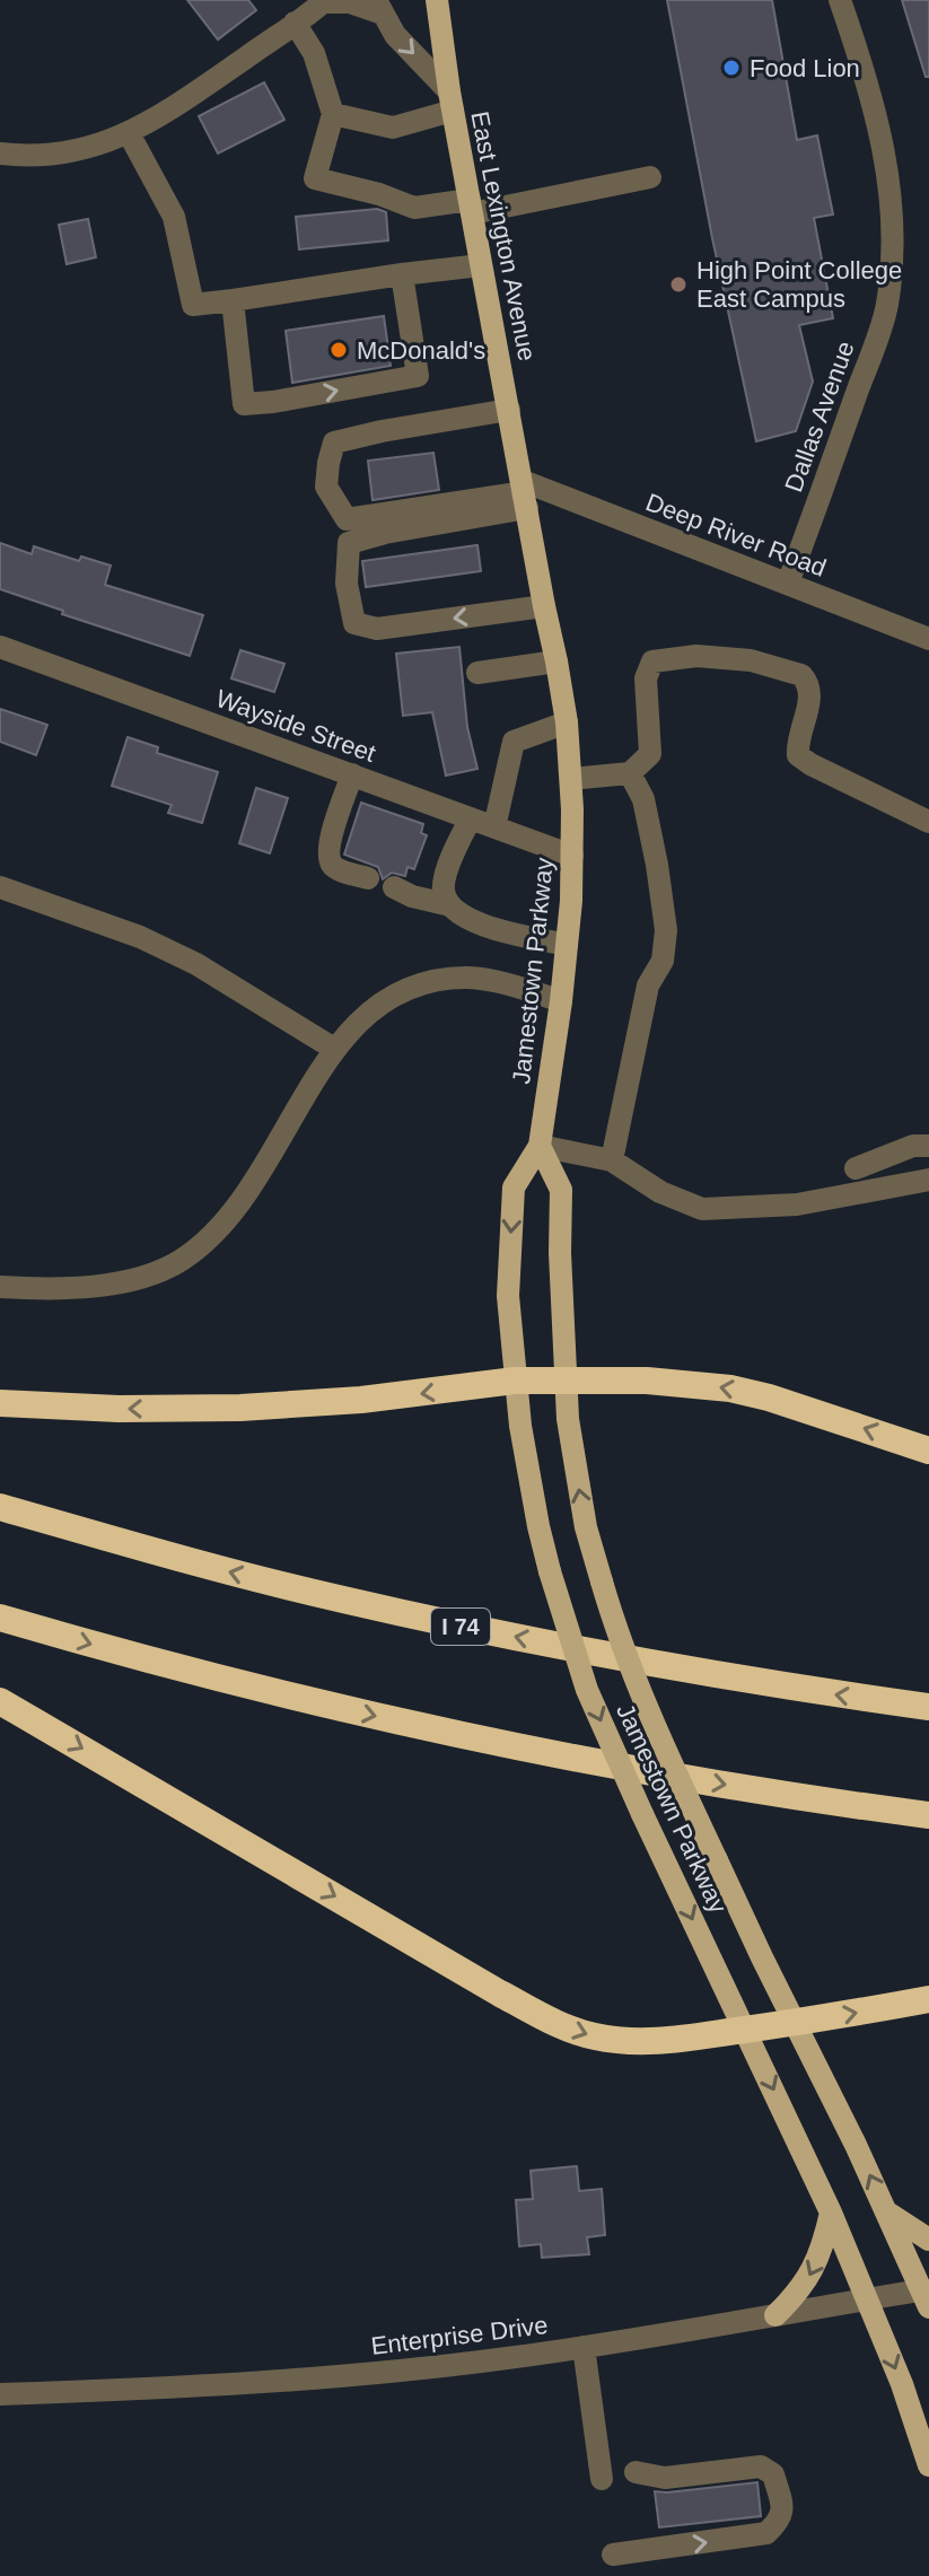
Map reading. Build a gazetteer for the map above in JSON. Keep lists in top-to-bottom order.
{
  "streets": {
    "highway": ["I 74"],
    "main road": ["East Lexington Avenue", "Jamestown Parkway"],
    "street": [
      "Dallas Avenue",
      "Deep River Road",
      "Wayside Street",
      "Enterprise Drive"
    ]
  },
  "crossings": [
    ["East Lexington Avenue", "Deep River Road"],
    ["East Lexington Avenue", "Jamestown Parkway"],
    ["Dallas Avenue", "Deep River Road"],
    ["Deep River Road", "Jamestown Parkway"],
    ["Wayside Street", "Jamestown Parkway"],
    ["Jamestown Parkway", "Enterprise Drive"]
  ],
  "places": ["Food Lion", "High Point College East Campus", "McDonald's"]
}
